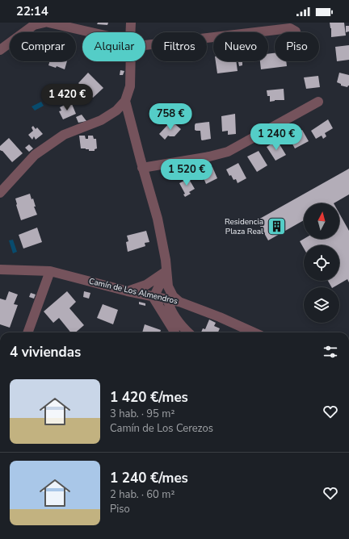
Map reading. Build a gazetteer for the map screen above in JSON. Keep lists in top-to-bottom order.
{
  "streets": {
    "street": ["Camín de Los Almendros"]
  },
  "places": {
    "building": ["Residencia Plaza Real"]
  },
  "north": "top",
  "page": {
    "status": "22:14",
    "chip": [
      "Comprar",
      "Alquilar",
      "Filtros",
      "Nuevo",
      "Piso"
    ],
    "price": [
      "1 420 €",
      "758 €",
      "1 240 €",
      "1 520 €"
    ],
    "heading": "4 viviendas",
    "list": [
      {
        "name": "1 420 €/mes",
        "note": "3 hab. · 95 m² · Camín de Los Cerezos"
      },
      {
        "name": "1 240 €/mes",
        "note": "2 hab. · 60 m² · Piso"
      }
    ]
  }
}
